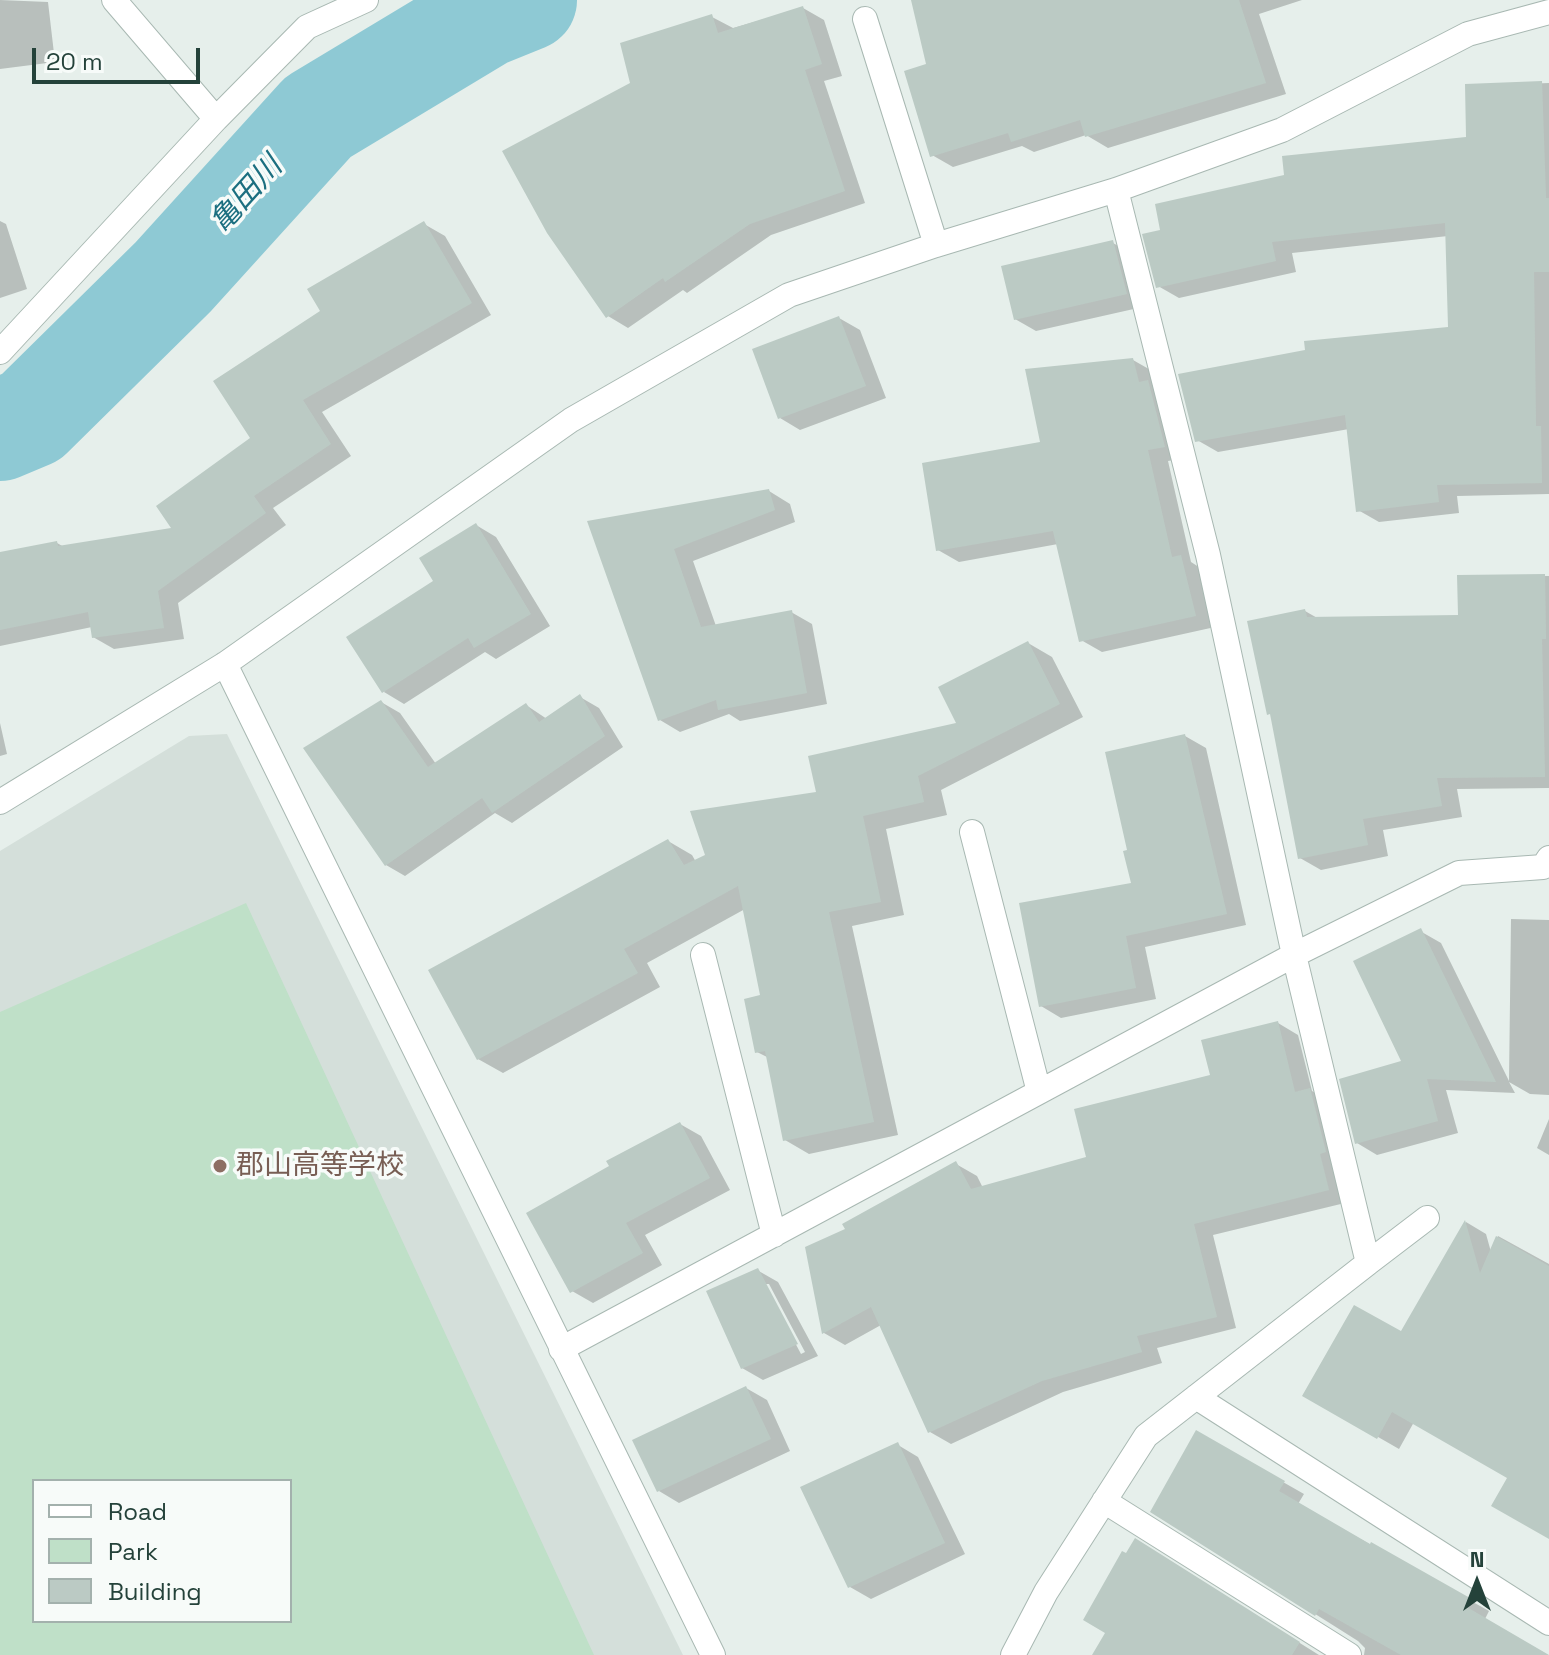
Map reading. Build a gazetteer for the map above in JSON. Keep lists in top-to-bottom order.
{
  "water": ["亀田川"],
  "places": ["郡山高等学校"],
  "legend": ["Road", "Park", "Building"],
  "scale_bar": "20 m",
  "north": "top"
}
